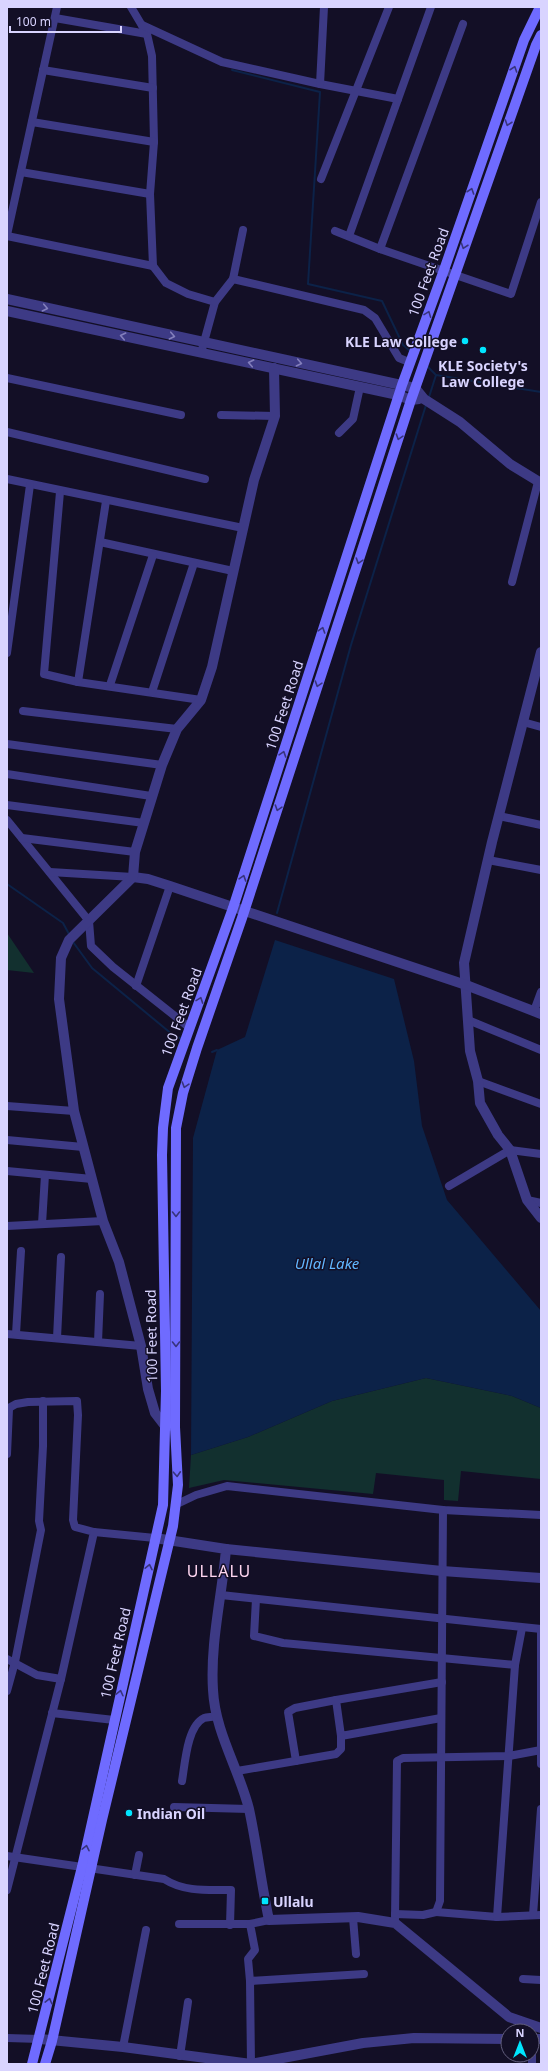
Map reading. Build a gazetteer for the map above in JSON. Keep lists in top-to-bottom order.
{
  "streets": {
    "main road": ["100 Feet Road"]
  },
  "districts": ["ULLALU"],
  "water": ["Ullal Lake"],
  "places": {
    "other": ["KLE Law College", "KLE Society's Law College", "Indian Oil"],
    "transit": ["Ullalu"]
  },
  "scale_bar": "100 m",
  "north": "top"
}
